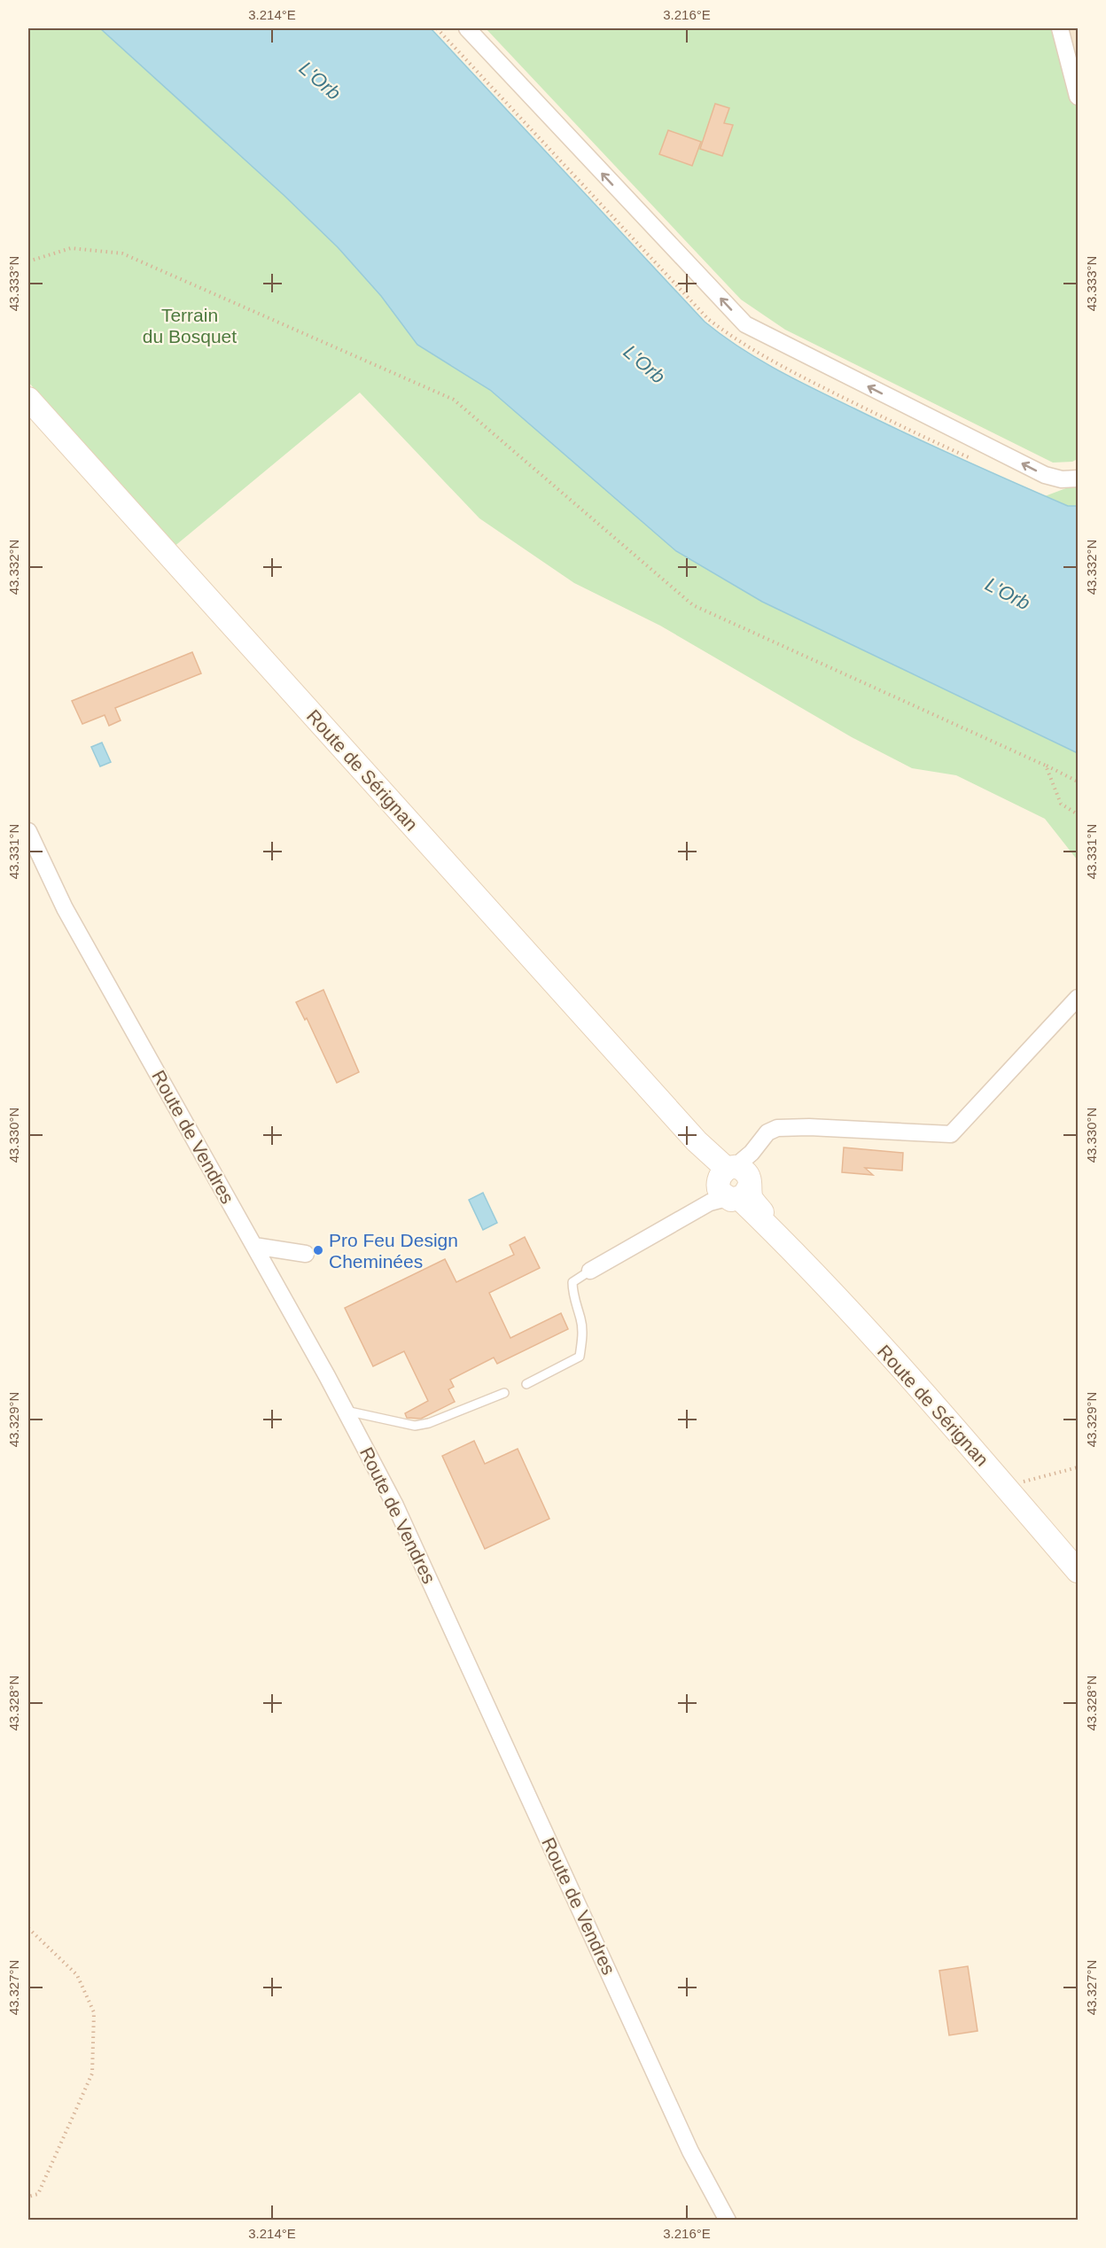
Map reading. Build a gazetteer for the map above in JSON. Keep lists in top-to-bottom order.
{
  "streets": {
    "main road": ["Route de Sérignan"],
    "street": ["Route de Vendres"]
  },
  "water": ["L'Orb"],
  "parks": ["Terrain du Bosquet"],
  "places": ["Pro Feu Design Cheminées"],
  "coordinates": [
    "3.214°E",
    "3.216°E",
    "43.333°N",
    "43.332°N",
    "43.331°N",
    "43.330°N",
    "43.329°N",
    "43.328°N",
    "43.327°N"
  ]
}
